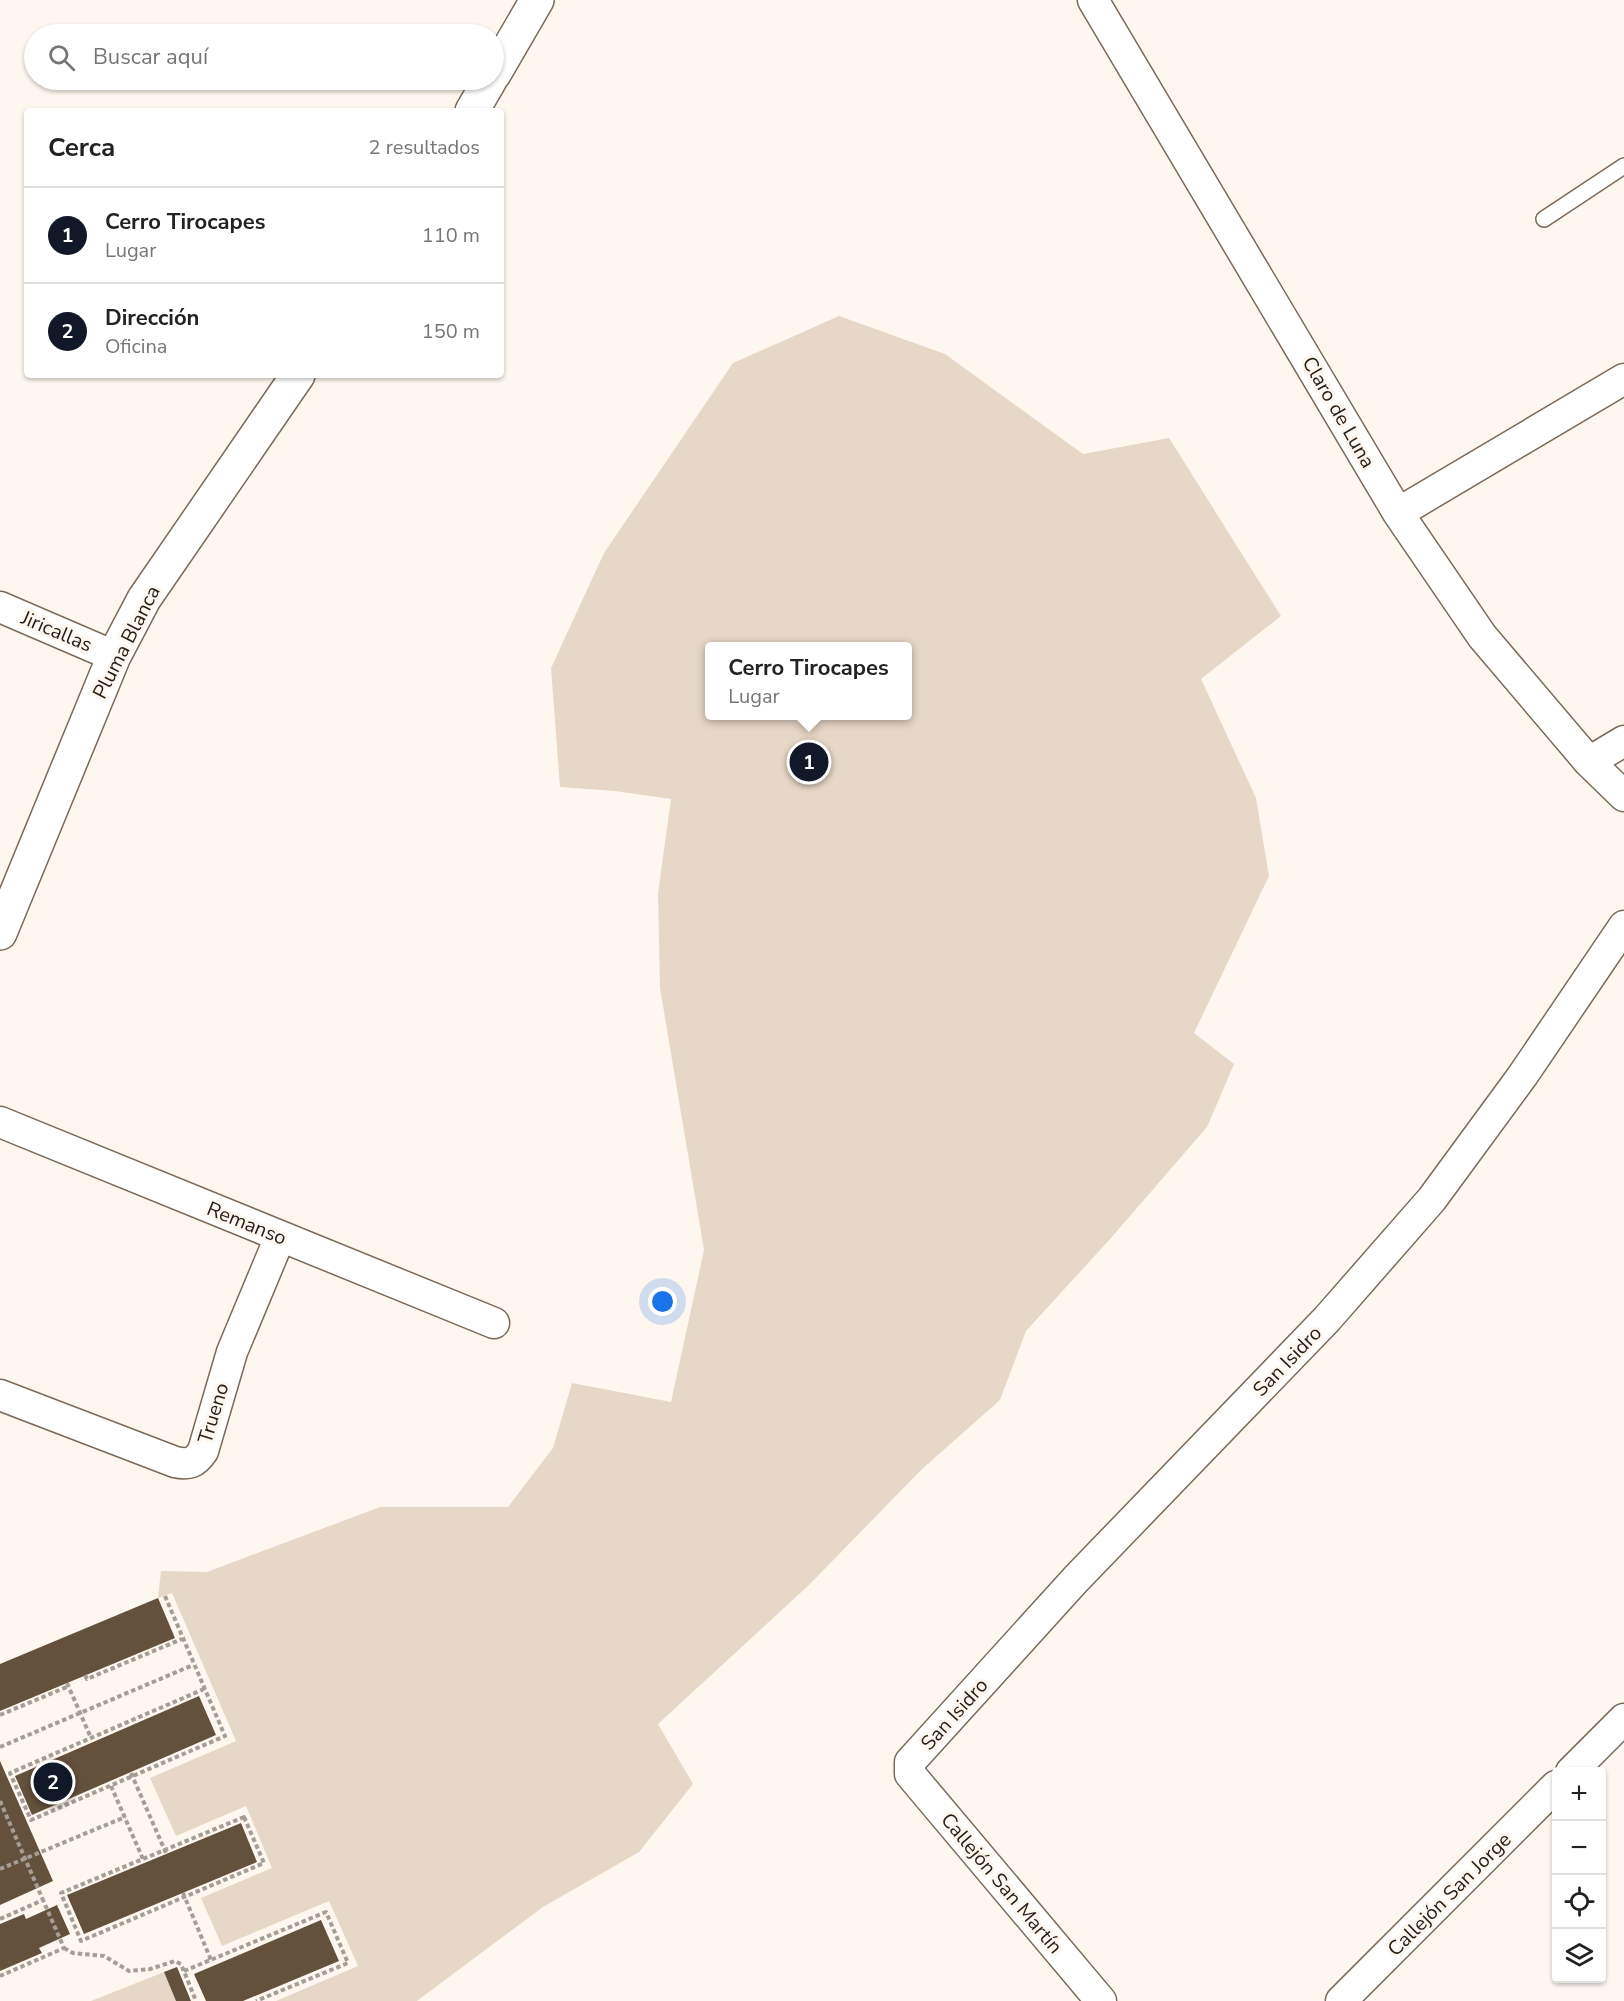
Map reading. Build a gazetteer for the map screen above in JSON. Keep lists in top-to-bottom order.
{
  "streets": {
    "street": [
      "Claro de Luna",
      "Jiricallas",
      "Pluma Blanca",
      "Remanso",
      "San Isidro",
      "Trueno",
      "Callejón San Martín",
      "Callejón San Jorge"
    ]
  },
  "crossings": [
    ["Jiricallas", "Pluma Blanca"],
    ["Remanso", "Trueno"],
    ["San Isidro", "Callejón San Martín"]
  ],
  "page": {
    "search": "Buscar aquí",
    "heading": ["Cerca", "2 resultados"],
    "list": [
      {
        "mark": "1",
        "name": "Cerro Tirocapes",
        "note": "Lugar",
        "value": "110 m"
      },
      {
        "mark": "2",
        "name": "Dirección",
        "note": "Oficina",
        "value": "150 m"
      }
    ],
    "popup": ["Cerro Tirocapes", "Lugar"],
    "pins": ["1", "2"],
    "map_buttons": ["+", "−"]
  }
}
